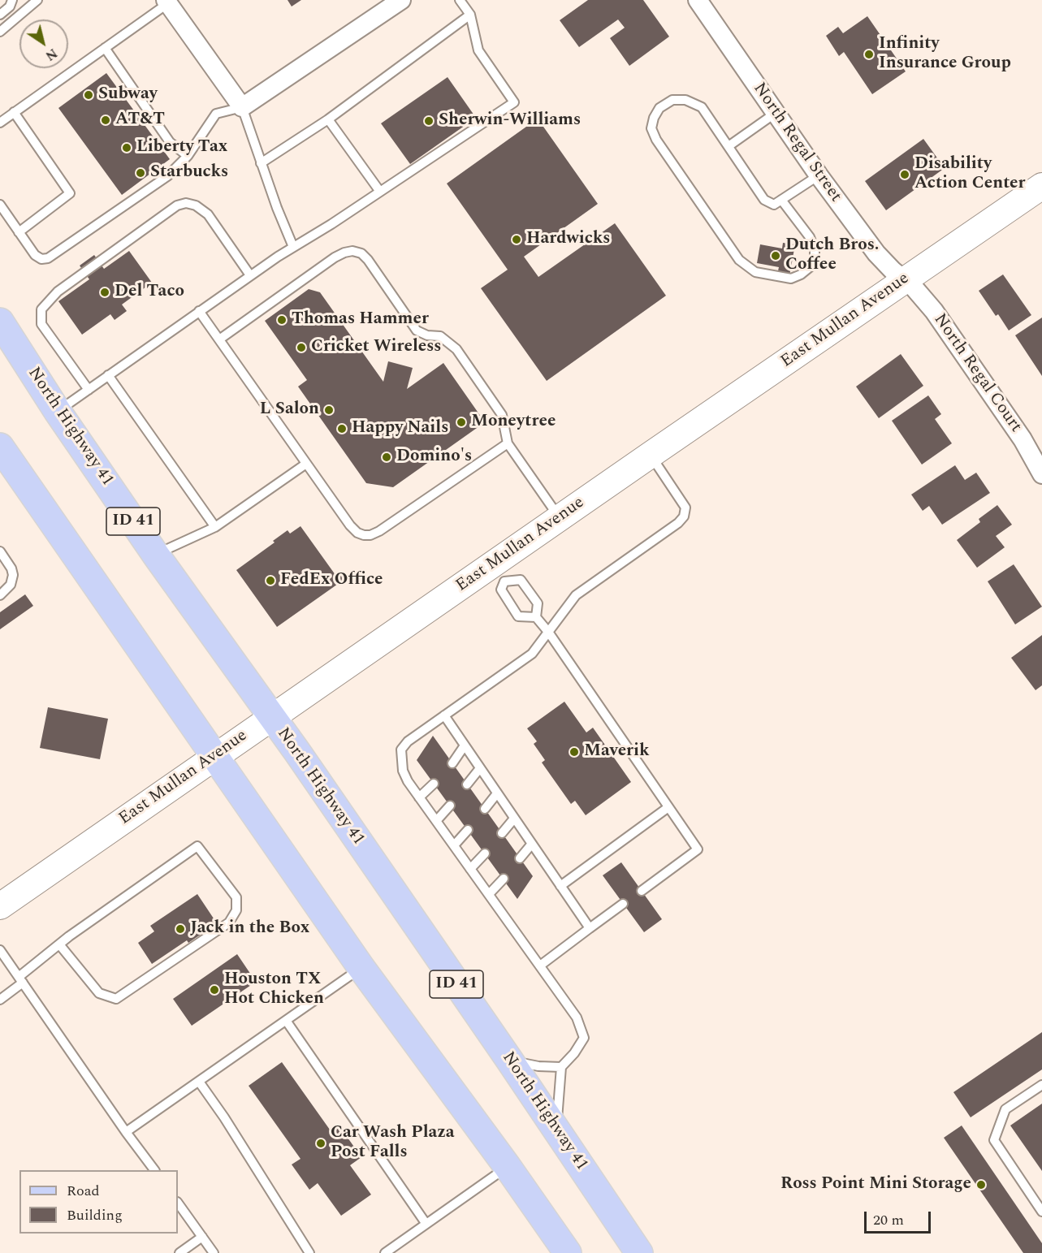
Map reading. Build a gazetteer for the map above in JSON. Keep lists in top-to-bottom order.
{
  "streets": {
    "main road": ["East Mullan Avenue", "North Highway 41", "ID 41"],
    "street": ["North Regal Street", "North Regal Court"]
  },
  "crossings": [
    ["North Regal Street", "East Mullan Avenue"],
    ["North Regal Street", "North Regal Court"],
    ["East Mullan Avenue", "North Regal Court"],
    ["East Mullan Avenue", "North Highway 41"]
  ],
  "places": [
    "Infinity Insurance Group",
    "Subway",
    "AT&T",
    "Sherwin-Williams",
    "Liberty Tax",
    "Starbucks",
    "Disability Action Center",
    "Hardwicks",
    "Dutch Bros. Coffee",
    "Del Taco",
    "Thomas Hammer",
    "Cricket Wireless",
    "L Salon",
    "Moneytree",
    "Happy Nails",
    "Domino's",
    "FedEx Office",
    "Maverik",
    "Jack in the Box",
    "Houston TX Hot Chicken",
    "Car Wash Plaza Post Falls",
    "Ross Point Mini Storage"
  ],
  "legend": ["Road", "Building"],
  "scale_bar": "20 m",
  "north": "bottom right"
}
